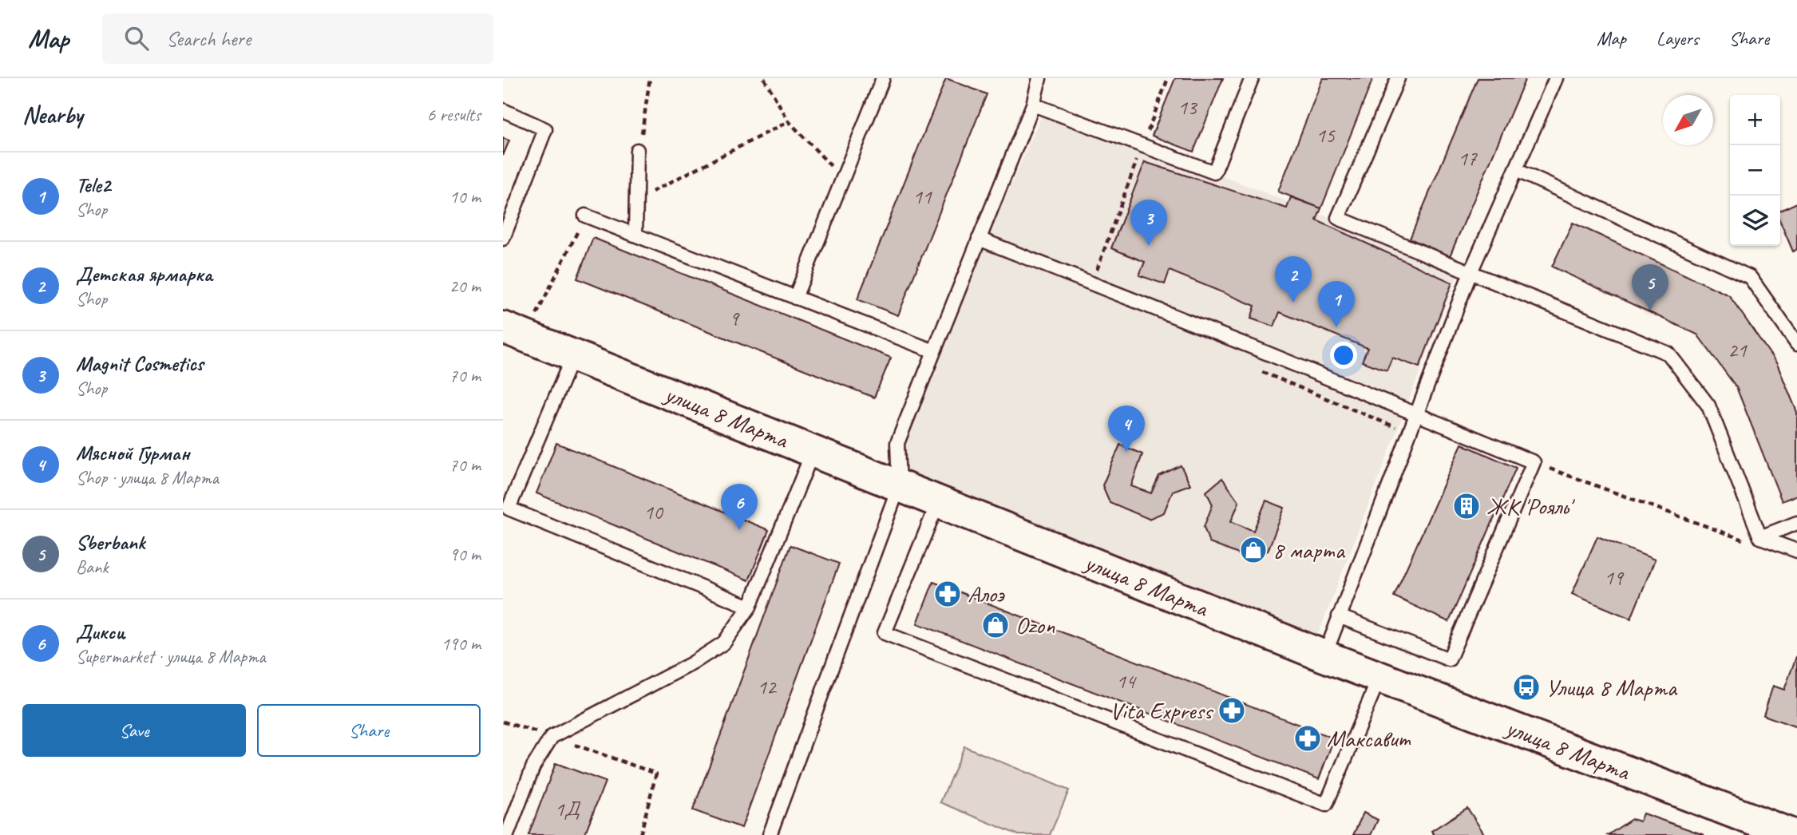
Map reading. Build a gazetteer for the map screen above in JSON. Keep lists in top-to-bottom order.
{
  "streets": {
    "street": ["улица 8 Марта"]
  },
  "places": {
    "building": ["ЖК 'Рояль'"],
    "shop": ["8 марта", "Ozon"],
    "pharmacy": ["Алоэ", "Vita Express", "Максавит"],
    "bus stop": ["Улица 8 Марта"]
  },
  "house_numbers": [
    "13",
    "15",
    "17",
    "11",
    "9",
    "21",
    "10",
    "19",
    "14",
    "12",
    "1Д"
  ],
  "north": "bottom left",
  "page": {
    "header": "Map",
    "search": "Search here",
    "nav": ["Map", "Layers", "Share"],
    "heading": ["Nearby", "6 results"],
    "map_buttons": ["+", "−"],
    "list": [
      {
        "mark": "1",
        "name": "Tele2",
        "note": "Shop",
        "value": "10 m"
      },
      {
        "mark": "2",
        "name": "Детская ярмарка",
        "note": "Shop",
        "value": "20 m"
      },
      {
        "mark": "3",
        "name": "Magnit Cosmetics",
        "note": "Shop",
        "value": "70 m"
      },
      {
        "mark": "4",
        "name": "Мясной Гурман",
        "note": "Shop · улица 8 Марта",
        "value": "70 m"
      },
      {
        "mark": "5",
        "name": "Sberbank",
        "note": "Bank",
        "value": "90 m"
      },
      {
        "mark": "6",
        "name": "Дикси",
        "note": "Supermarket · улица 8 Марта",
        "value": "190 m"
      }
    ],
    "pins": [
      "3",
      "2",
      "5",
      "1",
      "4",
      "6"
    ],
    "buttons": ["Save", "Share"]
  }
}
